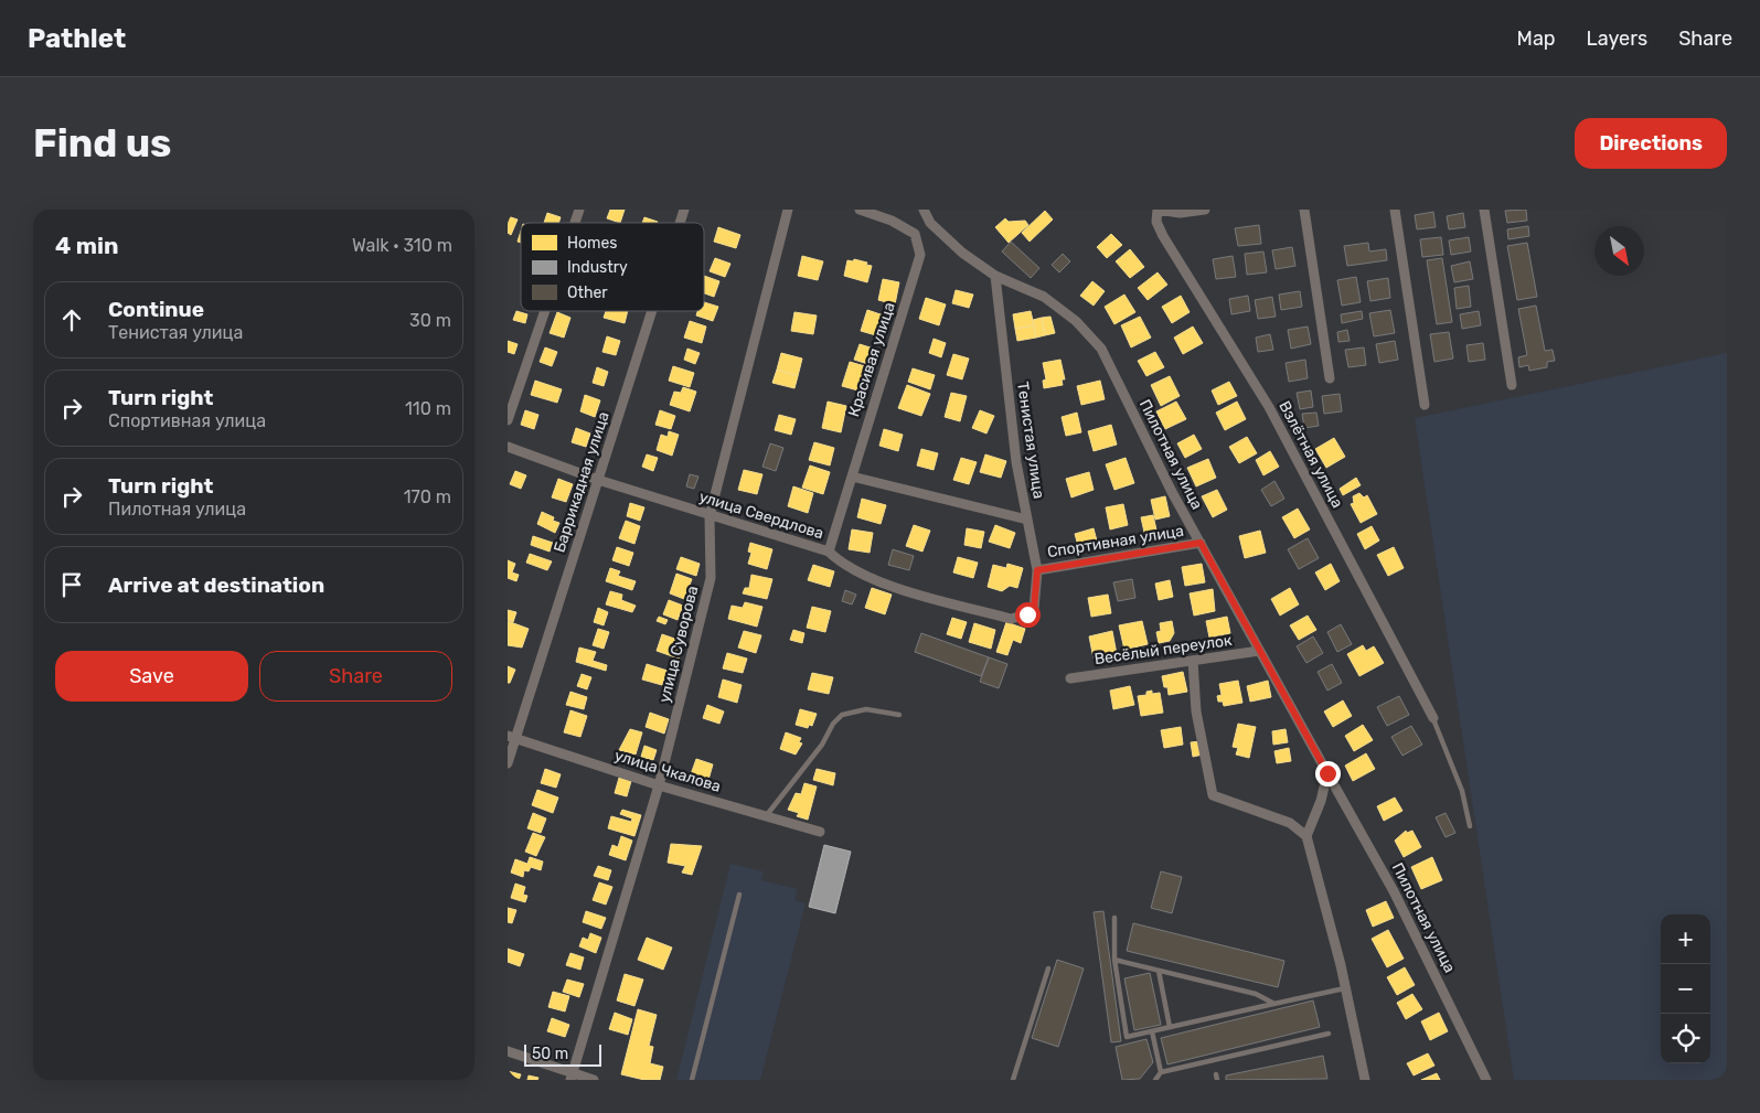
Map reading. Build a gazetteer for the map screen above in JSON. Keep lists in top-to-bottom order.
{
  "streets": {
    "street": [
      "Красивая улица",
      "Тенистая улица",
      "Пилотная улица",
      "Взлётная улица",
      "Баррикадная улица",
      "улица Свердлова",
      "Спортивная улица",
      "улица Суворова",
      "Весёлый переулок",
      "улица Чкалова"
    ]
  },
  "crossings": [
    ["Красивая улица", "улица Свердлова"],
    ["Тенистая улица", "Пилотная улица"],
    ["Тенистая улица", "улица Свердлова"],
    ["Тенистая улица", "Спортивная улица"],
    ["Пилотная улица", "Спортивная улица"],
    ["Пилотная улица", "Весёлый переулок"],
    ["Баррикадная улица", "улица Свердлова"],
    ["Баррикадная улица", "улица Чкалова"],
    ["улица Свердлова", "улица Суворова"],
    ["улица Суворова", "улица Чкалова"]
  ],
  "legend": ["Homes", "Industry", "Other"],
  "scale_bar": "50 m",
  "north": "bottom right",
  "page": {
    "header": "Pathlet",
    "nav": ["Map", "Layers", "Share"],
    "buttons": [
      "Directions",
      ["Save", "Share"]
    ],
    "title": "Find us",
    "heading": ["4 min", "Walk · 310 m"],
    "list": [
      ["Continue", "Тенистая улица", "30 m"],
      ["Turn right", "Спортивная улица", "110 m"],
      ["Turn right", "Пилотная улица", "170 m"],
      "Arrive at destination"
    ],
    "map_buttons": ["+", "−"],
    "scale": "50 m"
  }
}
